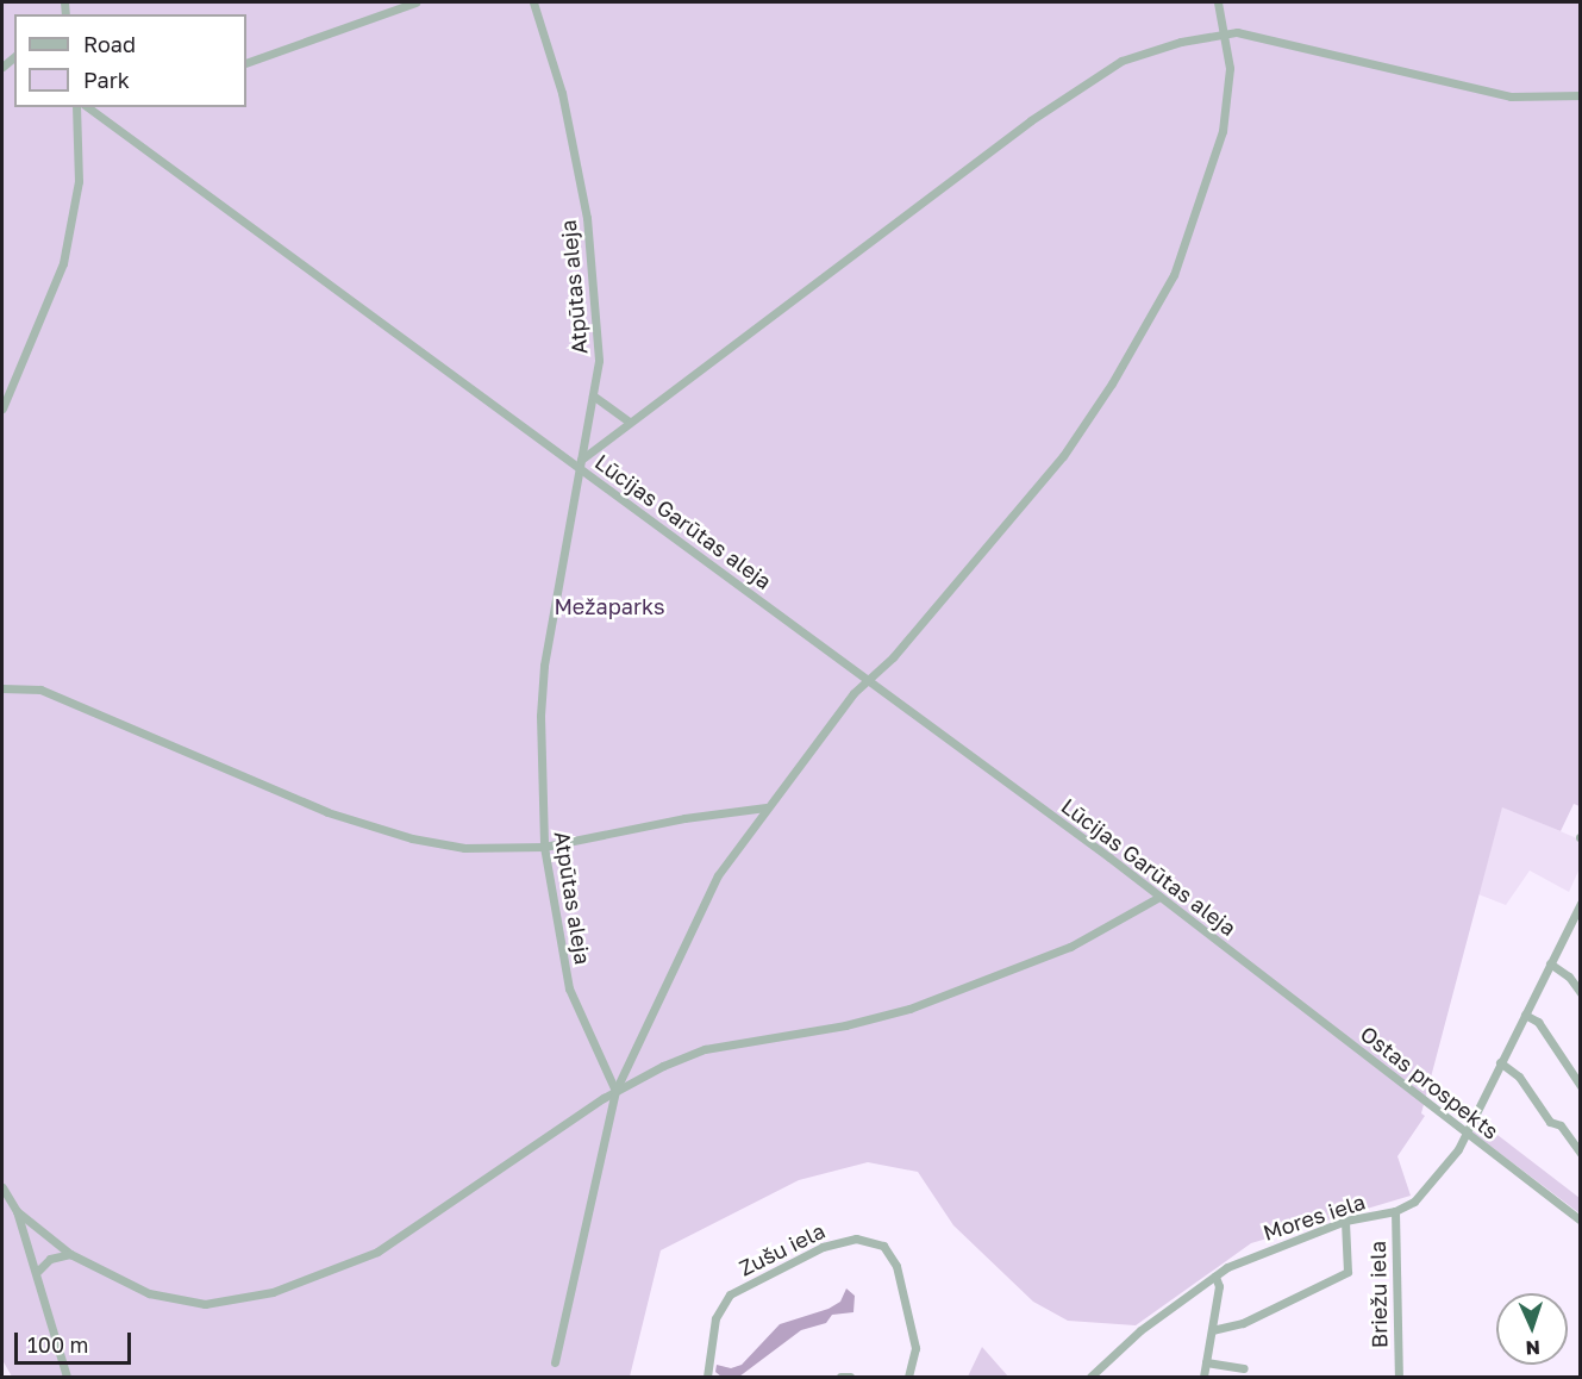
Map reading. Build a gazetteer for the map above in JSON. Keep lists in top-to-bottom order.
{
  "streets": {
    "street": [
      "Atpūtas aleja",
      "Lūcijas Garūtas aleja",
      "Ostas prospekts",
      "Mores iela",
      "Zušu iela",
      "Briežu iela"
    ]
  },
  "crossings": [
    ["Atpūtas aleja", "Lūcijas Garūtas aleja"],
    ["Lūcijas Garūtas aleja", "Ostas prospekts"],
    ["Ostas prospekts", "Mores iela"],
    ["Mores iela", "Briežu iela"]
  ],
  "parks": ["Mežaparks"],
  "legend": ["Road", "Park"],
  "scale_bar": "100 m",
  "north": "bottom"
}
